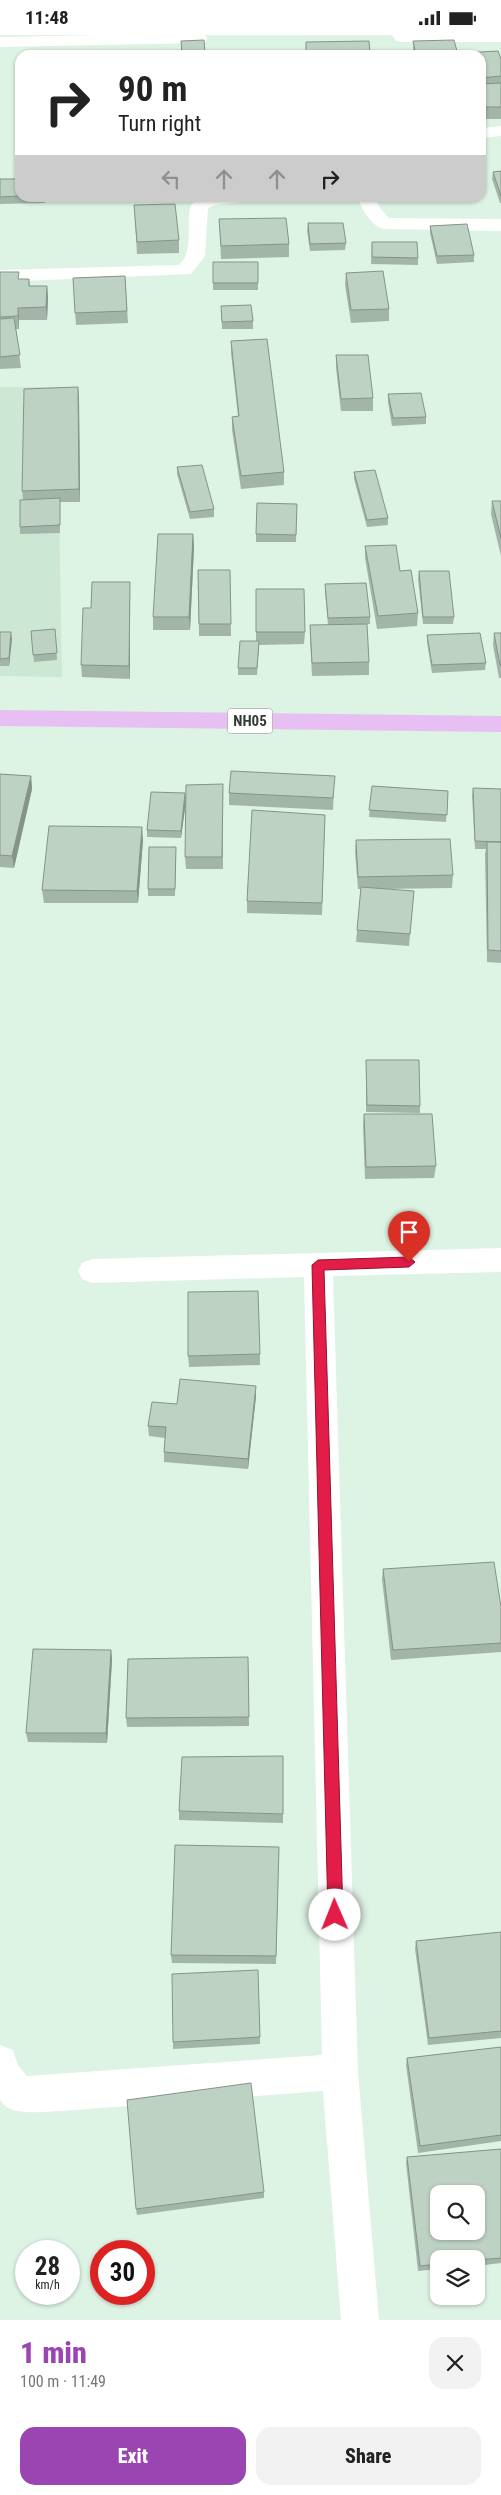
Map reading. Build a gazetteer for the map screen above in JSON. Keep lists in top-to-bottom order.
{
  "streets": {
    "main road": ["NH05"]
  },
  "page": {
    "status": "11:48",
    "turn": ["90 m", "Turn right"],
    "speed": "28 km/h",
    "limit": "30",
    "heading": ["1 min", "100 m · 11:49"],
    "buttons": ["Exit", "Share"]
  }
}
